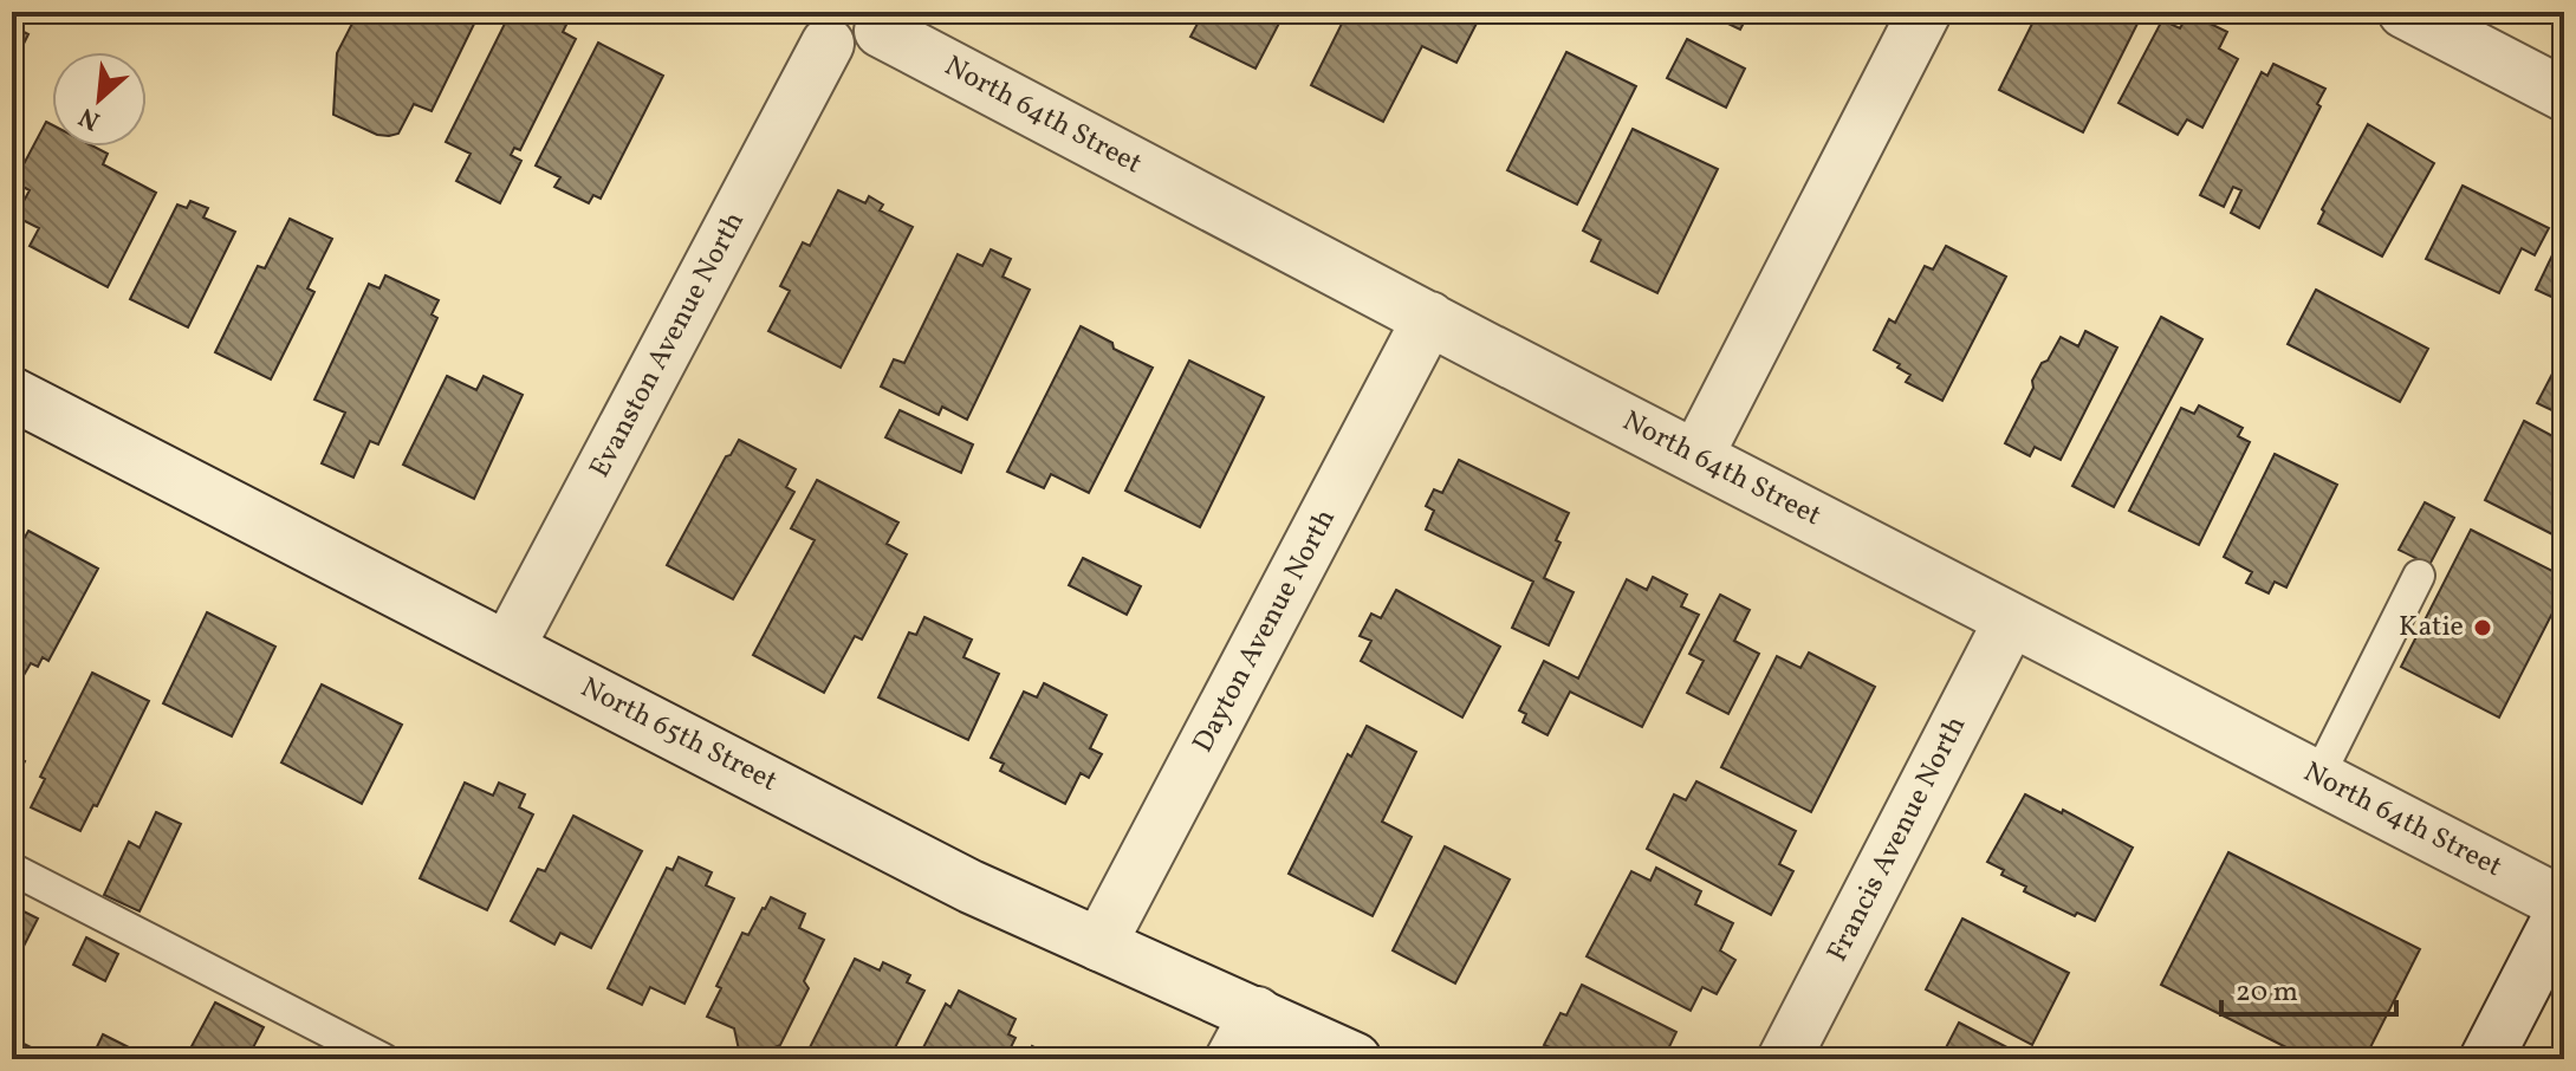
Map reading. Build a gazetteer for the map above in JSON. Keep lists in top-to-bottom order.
{
  "streets": {
    "street": [
      "North 64th Street",
      "Evanston Avenue North",
      "Dayton Avenue North",
      "North 65th Street",
      "Francis Avenue North"
    ]
  },
  "crossings": [
    ["North 64th Street", "Dayton Avenue North"],
    ["North 64th Street", "Francis Avenue North"],
    ["Evanston Avenue North", "North 65th Street"],
    ["Dayton Avenue North", "North 65th Street"]
  ],
  "places": ["Katie"],
  "scale_bar": "20 m",
  "north": "bottom left"
}
